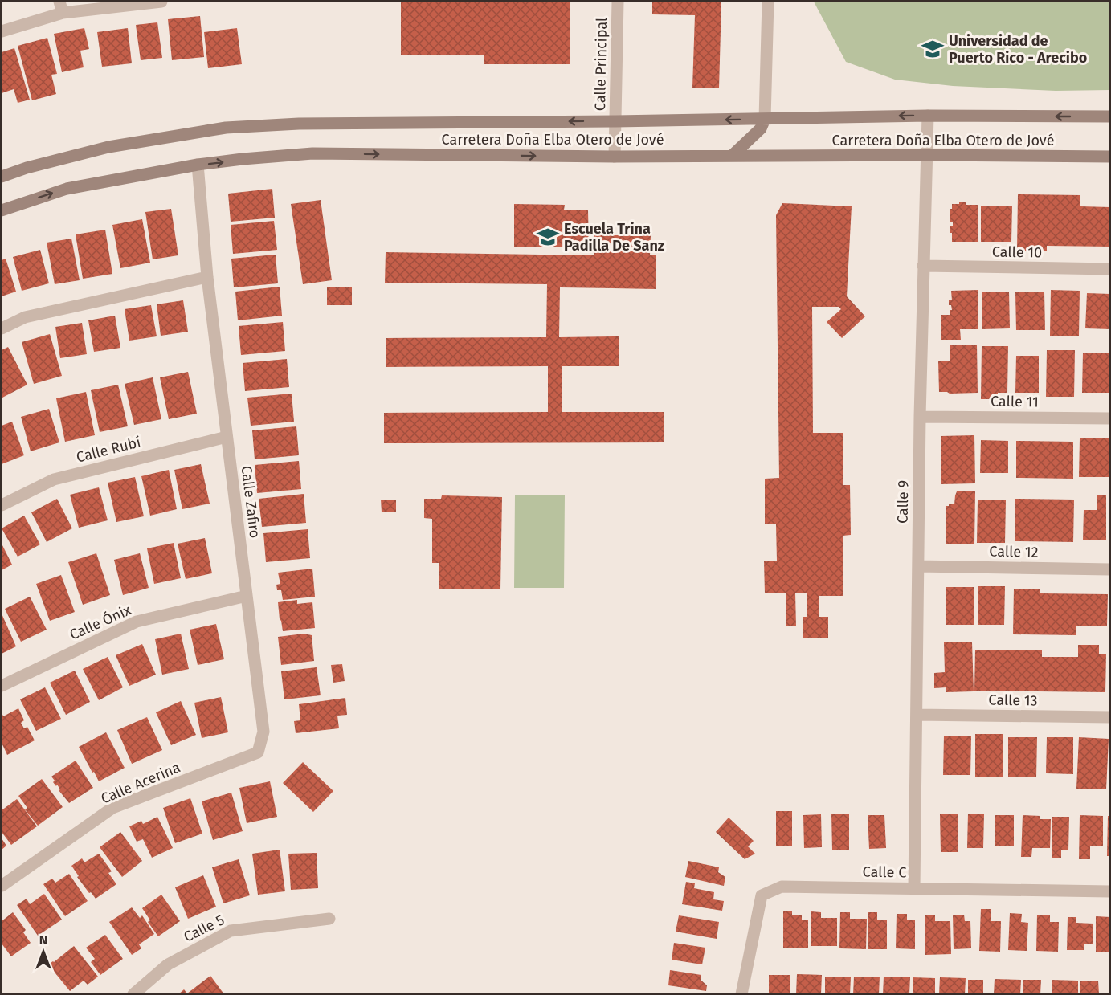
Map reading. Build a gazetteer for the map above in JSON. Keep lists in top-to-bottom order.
{
  "streets": {
    "street": [
      "Calle Principal",
      "Carretera Doña Elba Otero de Jové",
      "Calle 10",
      "Calle 11",
      "Calle Rubí",
      "Calle Zafiro",
      "Calle 9",
      "Calle 12",
      "Calle Ónix",
      "Calle 13",
      "Calle Acerina",
      "Calle C",
      "Calle 5"
    ]
  },
  "crossings": [
    ["Calle Principal", "Carretera Doña Elba Otero de Jové"],
    ["Carretera Doña Elba Otero de Jové", "Calle Zafiro"],
    ["Carretera Doña Elba Otero de Jové", "Calle 9"],
    ["Calle 10", "Calle 9"],
    ["Calle 11", "Calle 9"],
    ["Calle Rubí", "Calle Zafiro"],
    ["Calle Zafiro", "Calle Ónix"],
    ["Calle Zafiro", "Calle Acerina"],
    ["Calle 9", "Calle 12"],
    ["Calle 9", "Calle 13"],
    ["Calle 9", "Calle C"]
  ],
  "places": {
    "school or university": ["Universidad de Puerto Rico - Arecibo", "Escuela Trina Padilla De Sanz"]
  },
  "north": "top"
}
